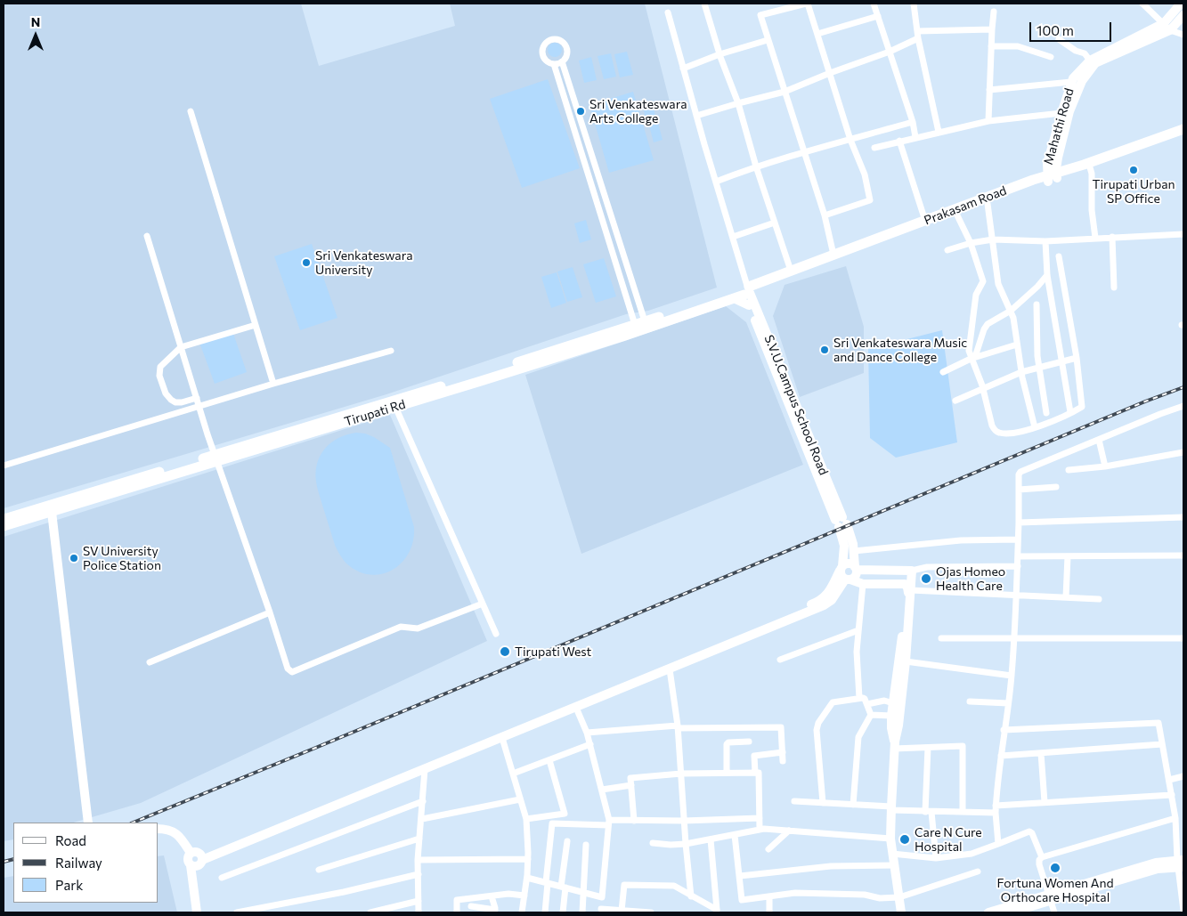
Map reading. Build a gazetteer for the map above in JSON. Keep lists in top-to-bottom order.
{
  "streets": {
    "main road": ["Prakasam Road", "Tirupati Rd"],
    "street": ["Mahathi Road", "S.V.U.Campus School Road"]
  },
  "crossings": [
    ["Mahathi Road", "Prakasam Road"],
    ["Prakasam Road", "S.V.U.Campus School Road"],
    ["Prakasam Road", "Tirupati Rd"],
    ["S.V.U.Campus School Road", "Tirupati Rd"]
  ],
  "places": [
    "Sri Venkateswara Arts College",
    "Tirupati Urban SP Office",
    "Sri Venkateswara University",
    "Sri Venkateswara Music and Dance College",
    "SV University Police Station",
    "Ojas Homeo Health Care",
    "Tirupati West",
    "Care N Cure Hospital",
    "Fortuna Women And Orthocare Hospital"
  ],
  "legend": ["Road", "Railway", "Park"],
  "scale_bar": "100 m",
  "north": "top"
}
